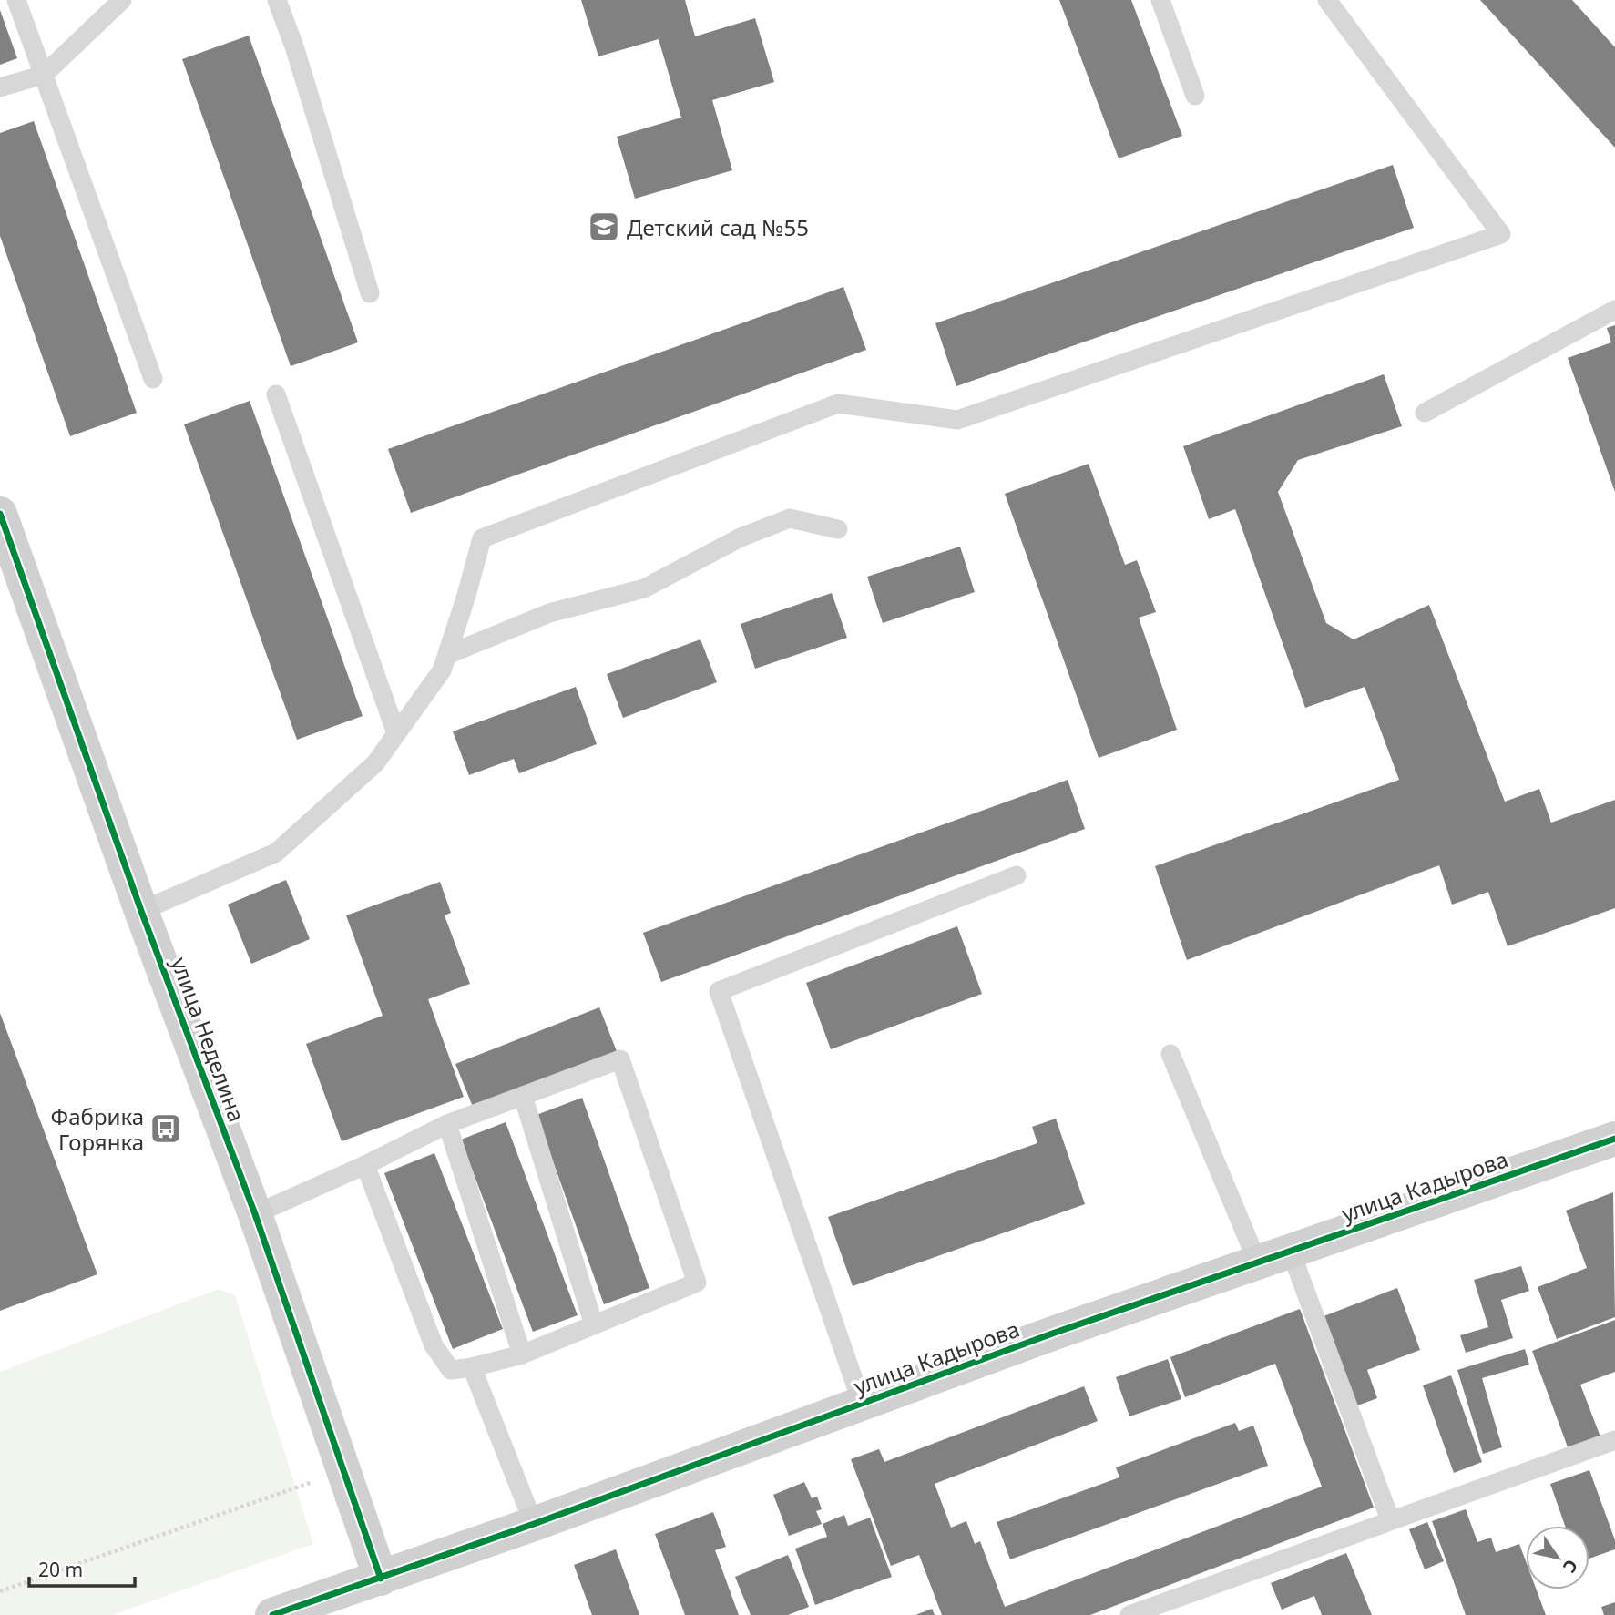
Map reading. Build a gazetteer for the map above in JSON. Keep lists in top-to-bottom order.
{
  "streets": {
    "street": ["улица Неделина", "улица Кадырова"]
  },
  "crossings": [
    ["улица Неделина", "улица Кадырова"]
  ],
  "places": {
    "school or university": ["Детский сад №55"],
    "bus stop": ["Фабрика Горянка"]
  },
  "scale_bar": "20 m",
  "north": "bottom right"
}
